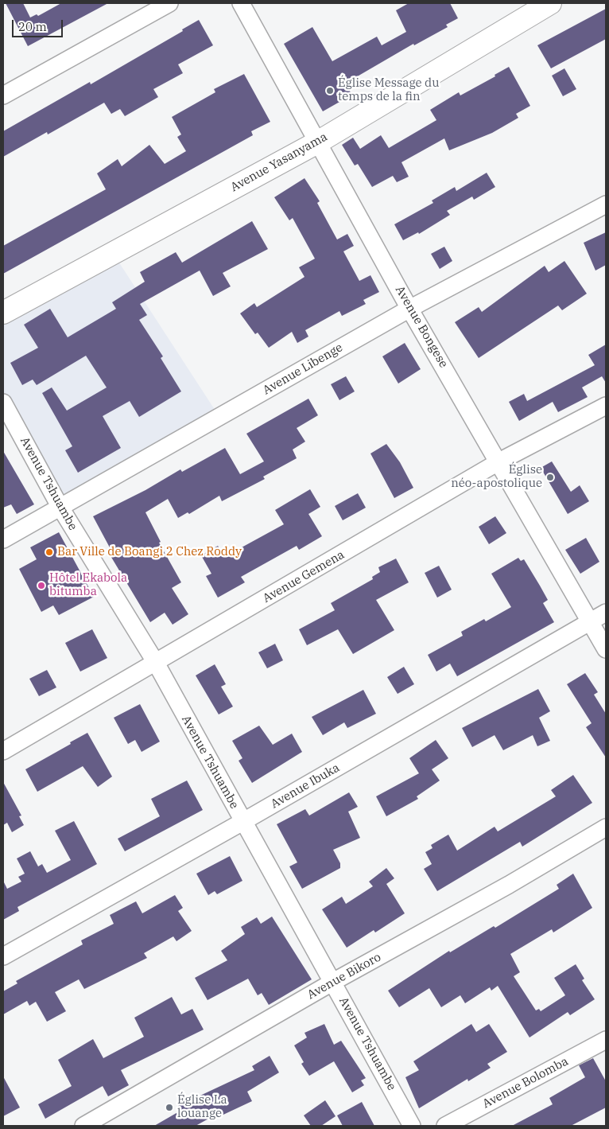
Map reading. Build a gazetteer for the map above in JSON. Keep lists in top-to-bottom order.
{
  "streets": {
    "street": [
      "Avenue Yasanyama",
      "Avenue Bongese",
      "Avenue Libenge",
      "Avenue Tshuambe",
      "Avenue Gemena",
      "Avenue Ibuka",
      "Avenue Bikoro",
      "Avenue Bolomba"
    ]
  },
  "crossings": [
    ["Avenue Yasanyama", "Avenue Bongese"],
    ["Avenue Bongese", "Avenue Libenge"],
    ["Avenue Bongese", "Avenue Gemena"],
    ["Avenue Bongese", "Avenue Ibuka"],
    ["Avenue Libenge", "Avenue Tshuambe"],
    ["Avenue Tshuambe", "Avenue Gemena"],
    ["Avenue Tshuambe", "Avenue Ibuka"],
    ["Avenue Tshuambe", "Avenue Bikoro"]
  ],
  "places": [
    "Église Message du temps de la fin",
    "Église néo-apostolique",
    "Bar Ville de Boangi 2 Chez Roddy",
    "Hôtel Ekabola bitumba",
    "Église La louange"
  ],
  "scale_bar": "20 m"
}
